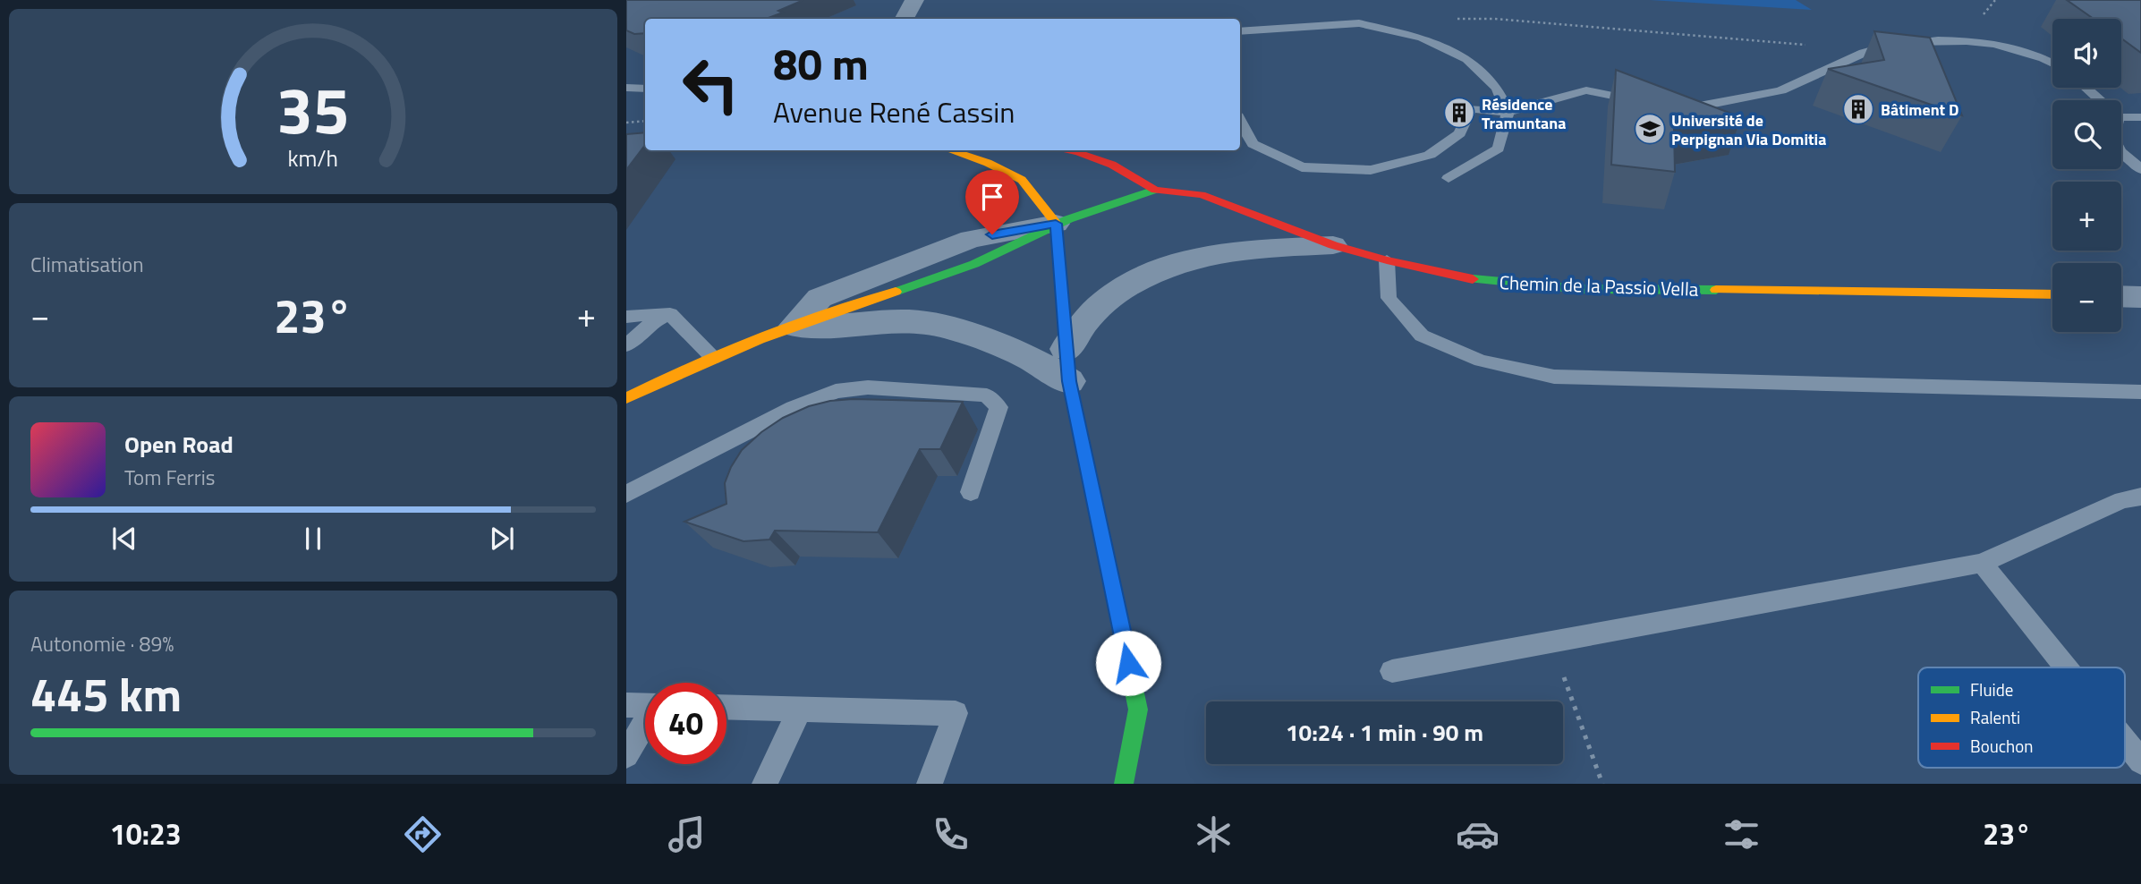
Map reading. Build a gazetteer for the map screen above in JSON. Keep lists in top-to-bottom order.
{
  "streets": {
    "street": ["Chemin de la Passio Vella"]
  },
  "places": {
    "building": ["Bâtiment D", "Résidence Tramuntana"],
    "school or university": ["Université de Perpignan Via Domitia"]
  },
  "legend": ["Fluide", "Ralenti", "Bouchon"],
  "page": {
    "map_buttons": ["+", "−"],
    "turn": ["80 m", "Avenue René Cassin"],
    "tile": [
      "Climatisation",
      ["Autonomie · 89%", "445 km"]
    ],
    "heat": ["−", "23°", "+"],
    "song": ["Open Road", "Tom Ferris"],
    "limit": "40",
    "trip": "10:24 · 1 min · 90 m",
    "tabs": ["10:23", "23°"],
    "gauge": ["35", "km/h"]
  }
}
